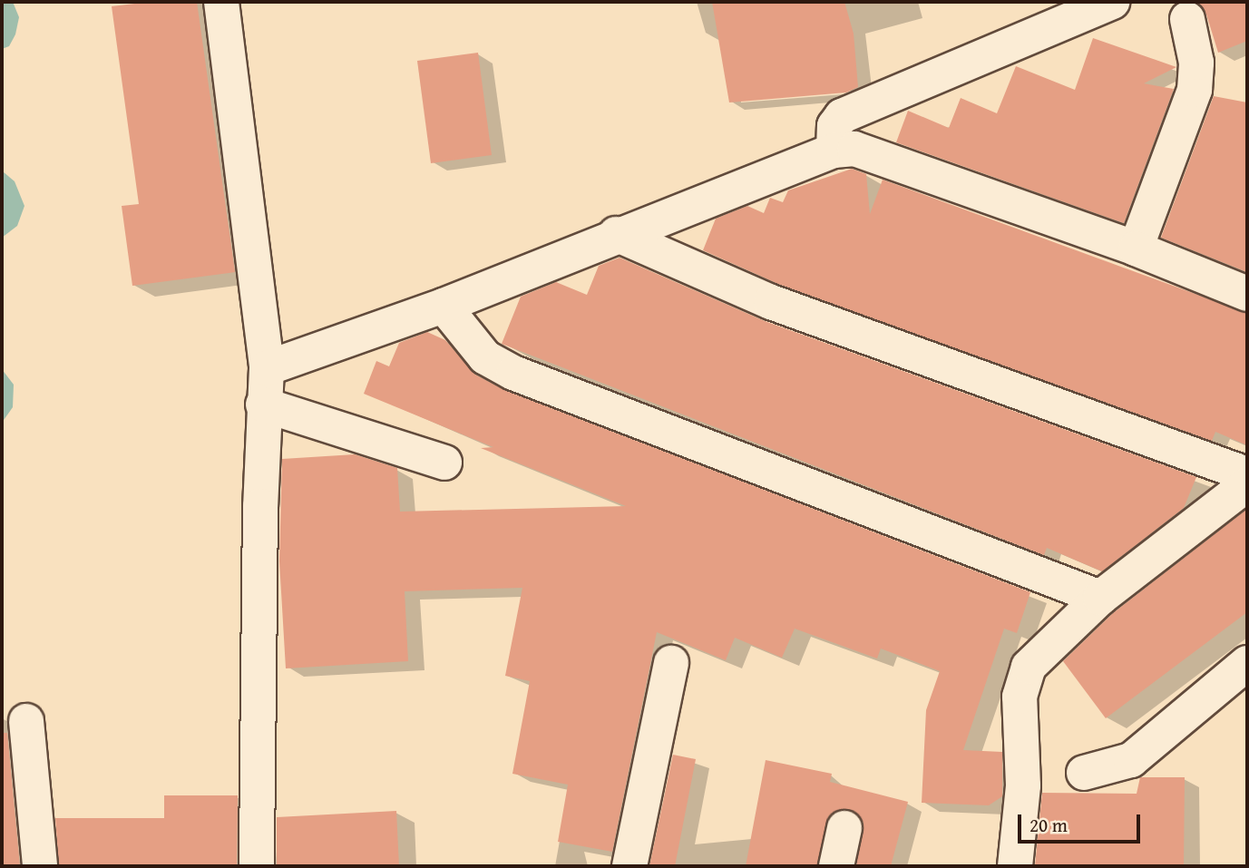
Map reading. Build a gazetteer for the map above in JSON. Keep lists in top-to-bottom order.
{
  "scale_bar": "20 m"
}
